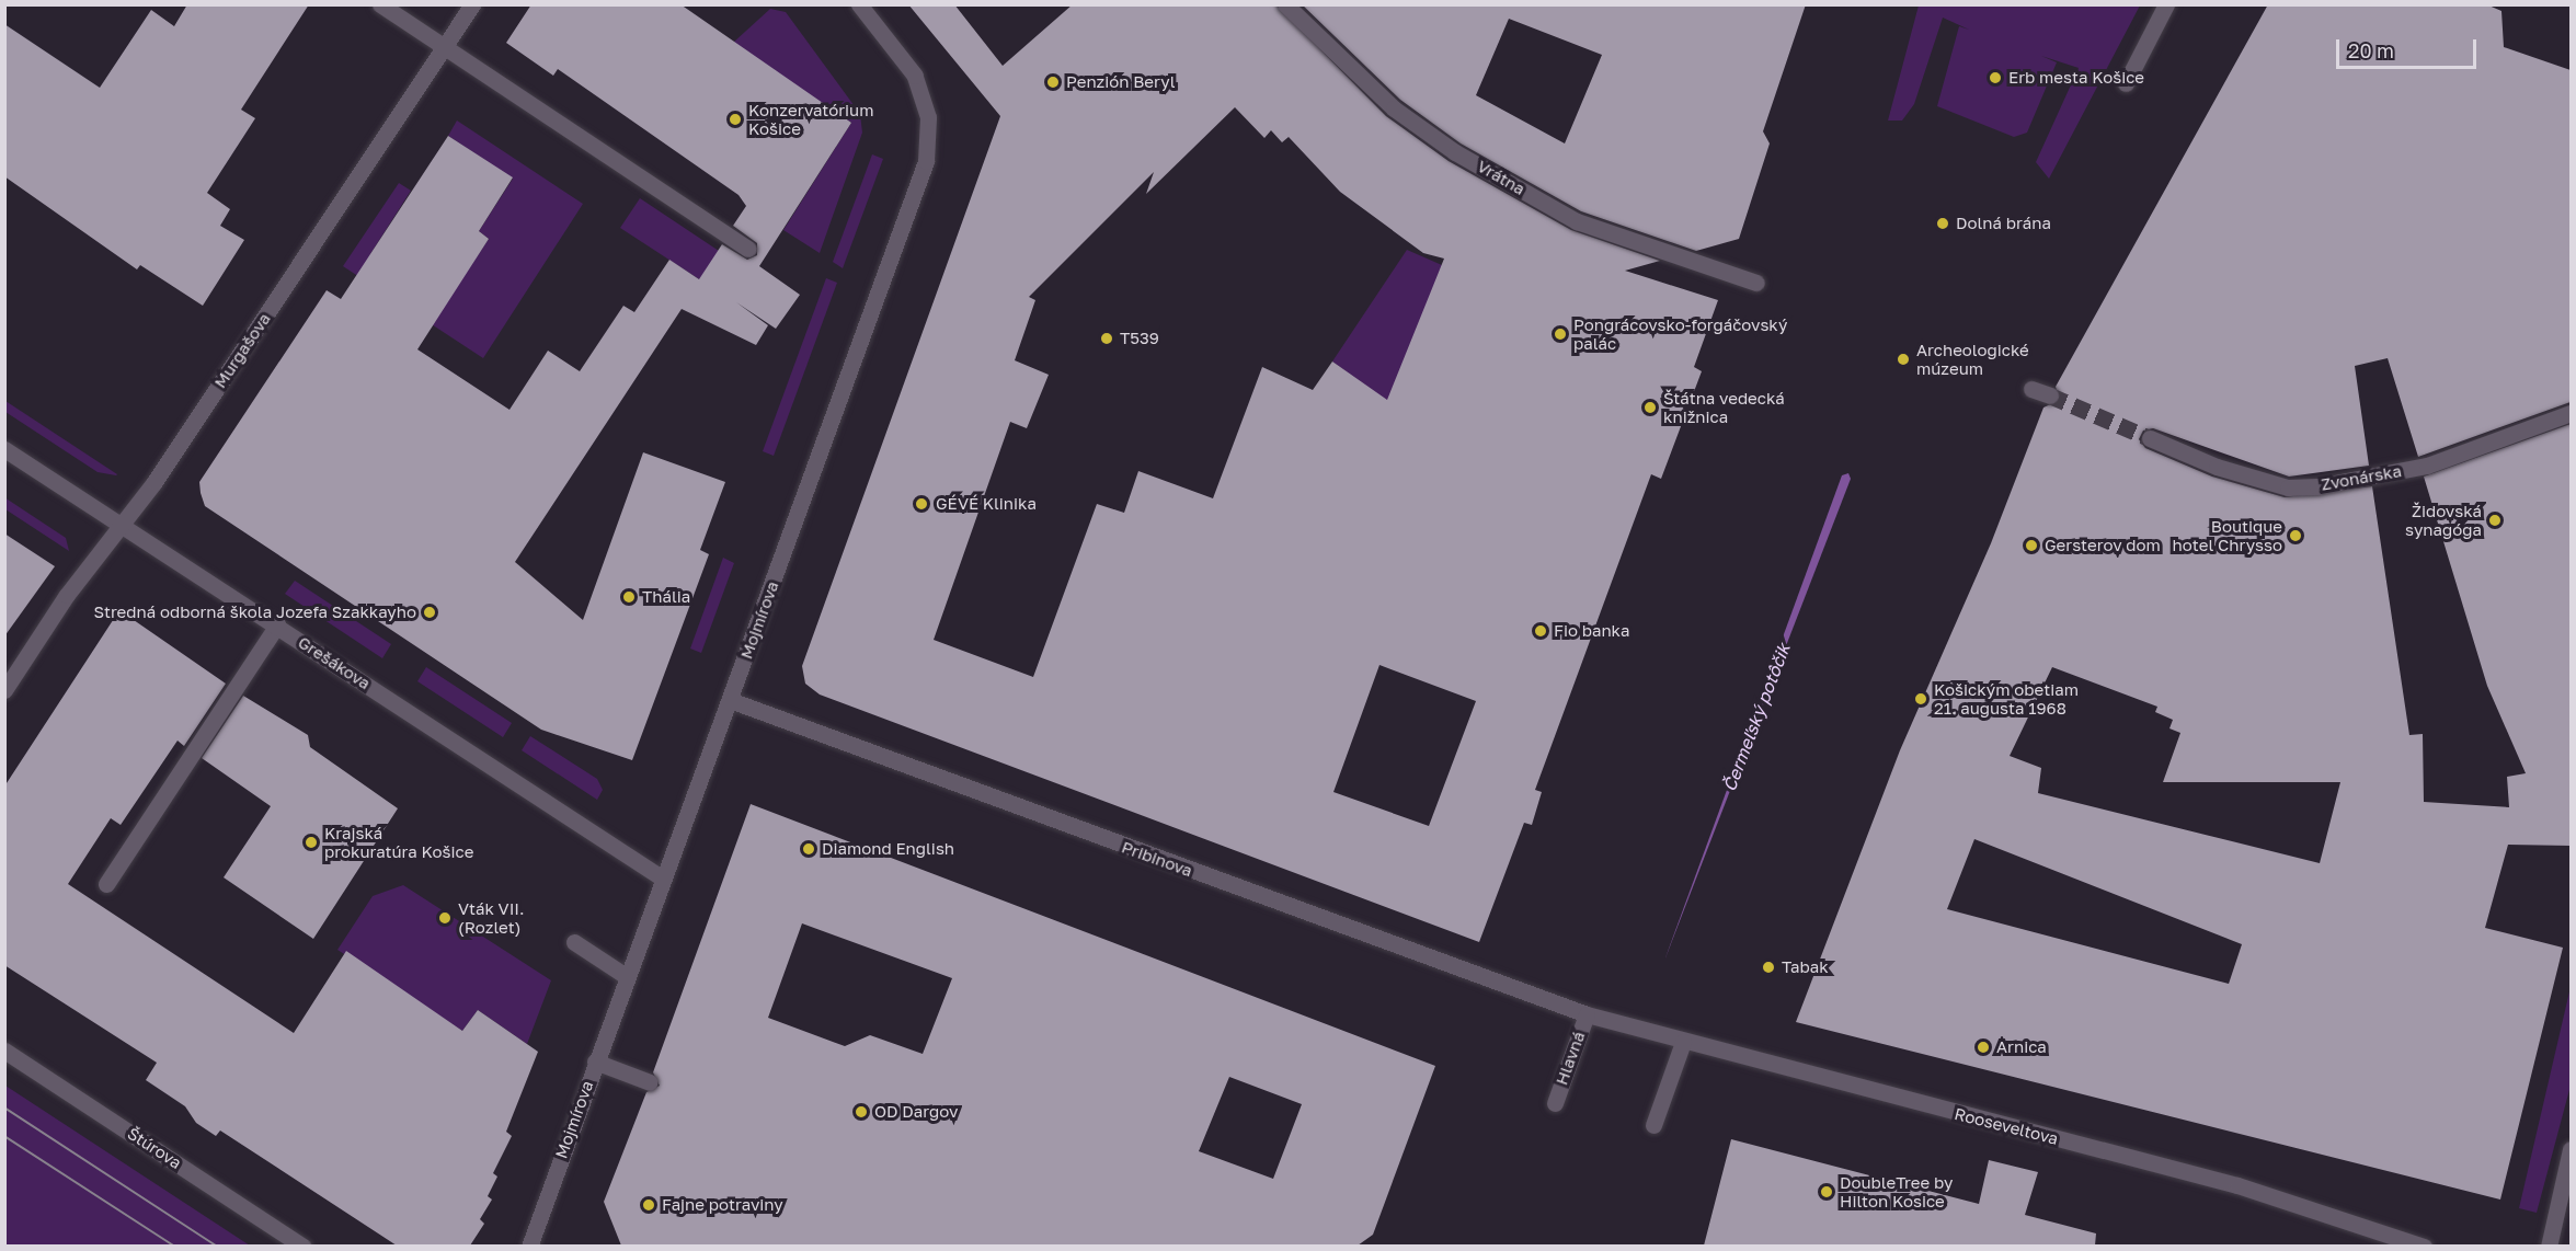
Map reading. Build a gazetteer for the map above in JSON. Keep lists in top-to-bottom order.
{
  "streets": {
    "street": [
      "Vrátna",
      "Murgašova",
      "Zvonárska",
      "Mojmírova",
      "Grešákova",
      "Pribinova",
      "Hlavná",
      "Rooseveltova",
      "Štúrova"
    ]
  },
  "crossings": [
    ["Murgašova", "Grešákova"],
    ["Mojmírova", "Grešákova"],
    ["Mojmírova", "Pribinova"],
    ["Pribinova", "Hlavná"],
    ["Pribinova", "Rooseveltova"],
    ["Hlavná", "Rooseveltova"]
  ],
  "water": ["Čermeľský potôčik"],
  "places": [
    "Erb mesta Košice",
    "Penzión Beryl",
    "Konzervatórium Košice",
    "Dolná brána",
    "Pongrácovsko-forgáčovský palác",
    "T539",
    "Archeologické múzeum",
    "Štátna vedecká knižnica",
    "GÉVÉ Klinika",
    "Židovská synagóga",
    "Boutique hotel Chrysso",
    "Gersterov dom",
    "Thália",
    "Stredná odborná škola Jozefa Szakkayho",
    "Fio banka",
    "Košickým obetiam 21. augusta 1968",
    "Krajská prokuratúra Košice",
    "Diamond English",
    "Vták VII. (Rozlet)",
    "Tabak",
    "Arnica",
    "OD Dargov",
    "DoubleTree by Hilton Kosice",
    "Fajne potraviny"
  ],
  "scale_bar": "20 m"
}
